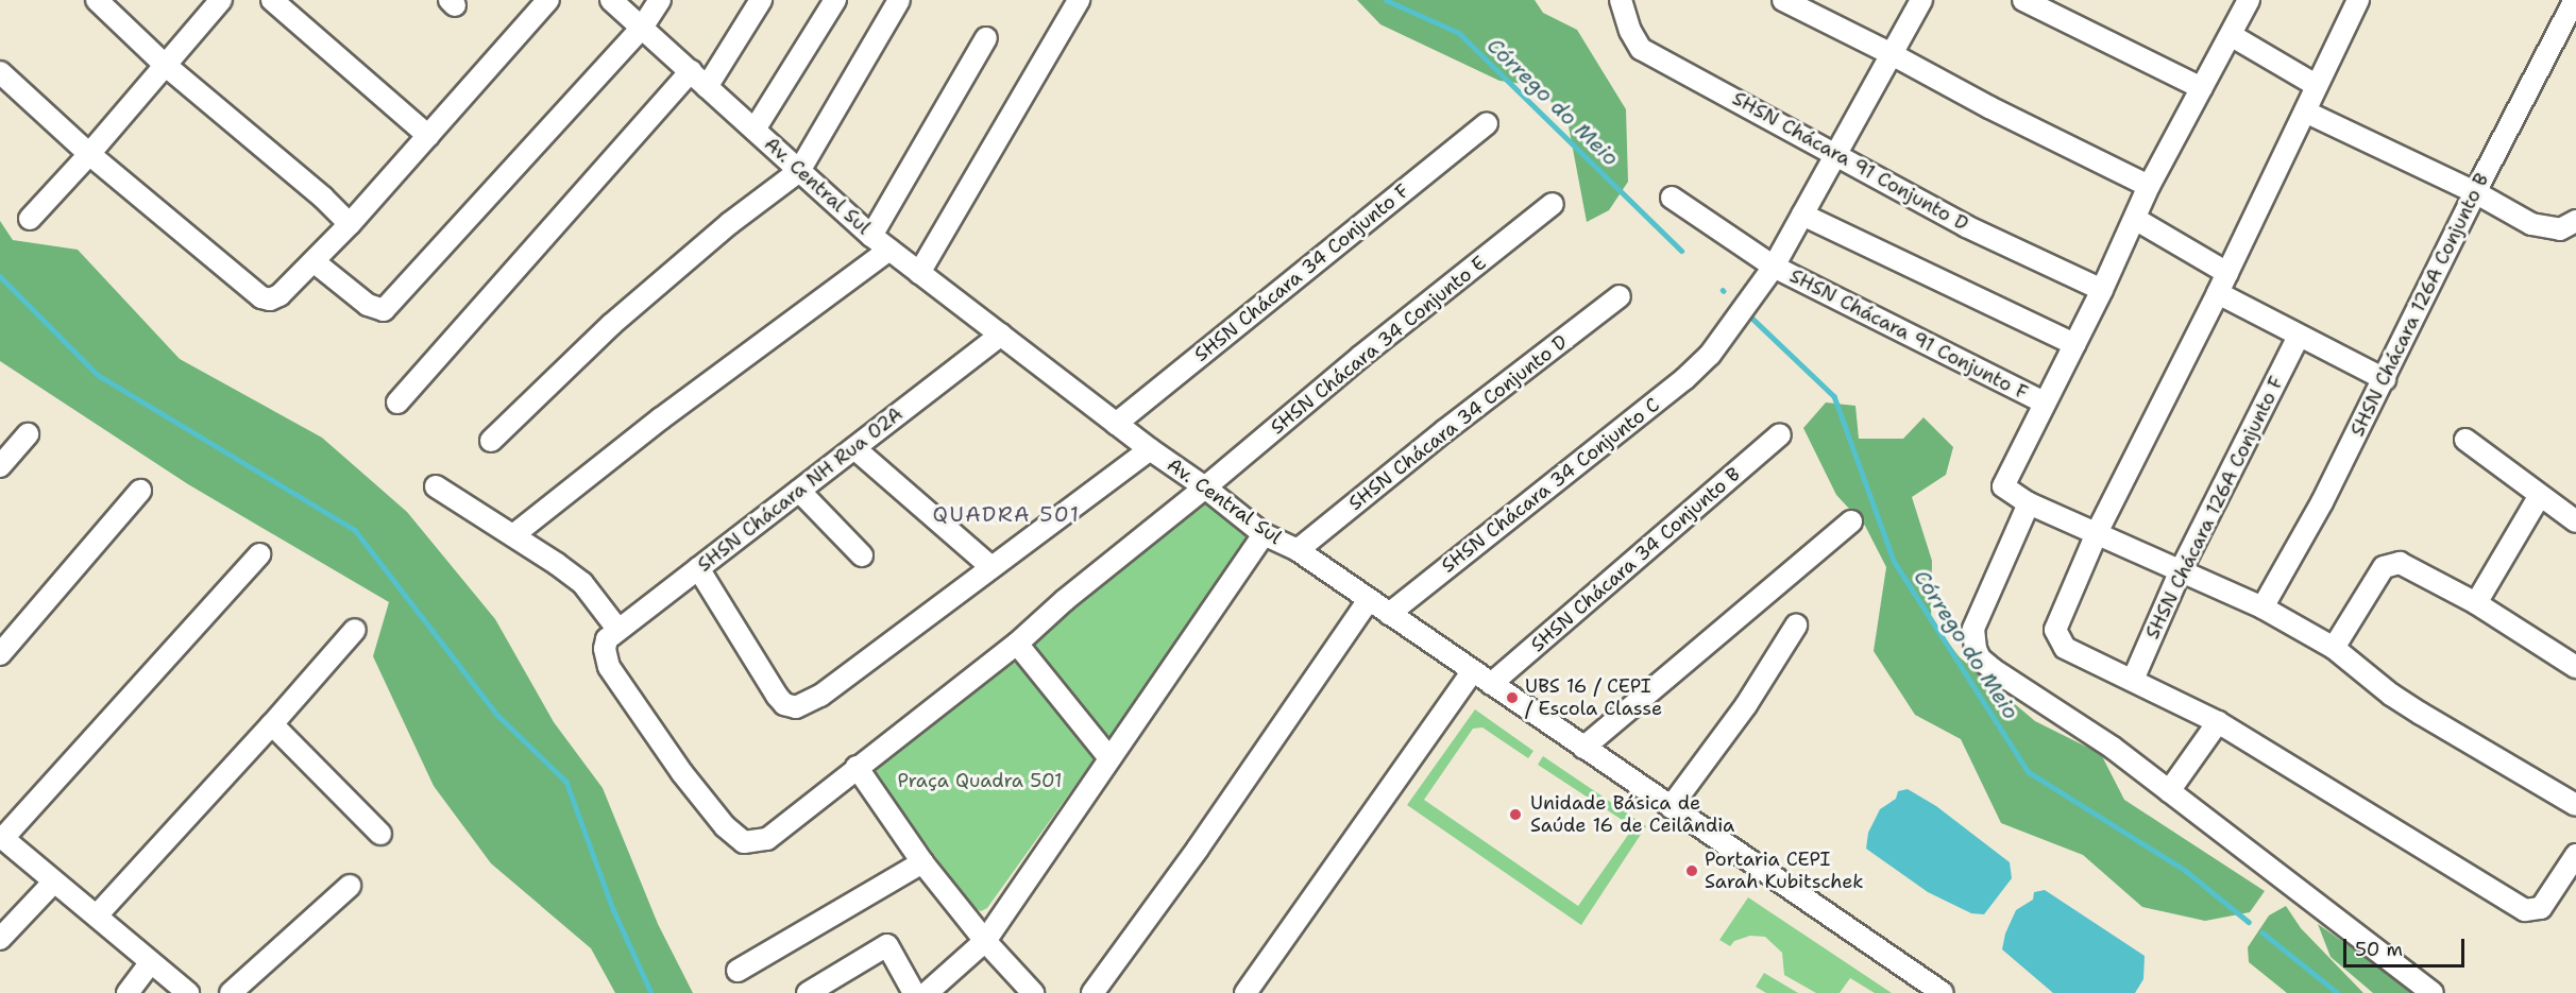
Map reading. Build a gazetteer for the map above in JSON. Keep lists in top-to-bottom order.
{
  "streets": {
    "street": [
      "SHSN Chácara 91 Conjunto D",
      "Av. Central Sul",
      "SHSN Chácara 34 Conjunto F",
      "SHSN Chácara 126A Conjunto B",
      "SHSN Chácara 91 Conjunto F",
      "SHSN Chácara 34 Conjunto E",
      "SHSN Chácara 34 Conjunto D",
      "SHSN Chácara 34 Conjunto C",
      "SHSN Chácara NH Rua 02A",
      "SHSN Chácara 126A Conjunto F",
      "SHSN Chácara 34 Conjunto B"
    ]
  },
  "crossings": [
    ["SHSN Chácara 91 Conjunto D", "SHSN Chácara 34 Conjunto C"],
    ["Av. Central Sul", "SHSN Chácara 34 Conjunto F"],
    ["Av. Central Sul", "SHSN Chácara 34 Conjunto E"],
    ["Av. Central Sul", "SHSN Chácara 34 Conjunto D"],
    ["Av. Central Sul", "SHSN Chácara 34 Conjunto C"],
    ["Av. Central Sul", "SHSN Chácara NH Rua 02A"],
    ["Av. Central Sul", "SHSN Chácara 34 Conjunto B"],
    ["SHSN Chácara 91 Conjunto F", "SHSN Chácara 34 Conjunto C"],
    ["SHSN Chácara 34 Conjunto E", "SHSN Chácara NH Rua 02A"]
  ],
  "districts": ["QUADRA 501"],
  "water": ["Córrego do Meio"],
  "parks": ["Praça Quadra 501"],
  "places": ["UBS 16 / CEPI / Escola Classe", "Unidade Básica de Saúde 16 de Ceilândia", "Portaria CEPI Sarah Kubitschek"],
  "scale_bar": "50 m"
}
